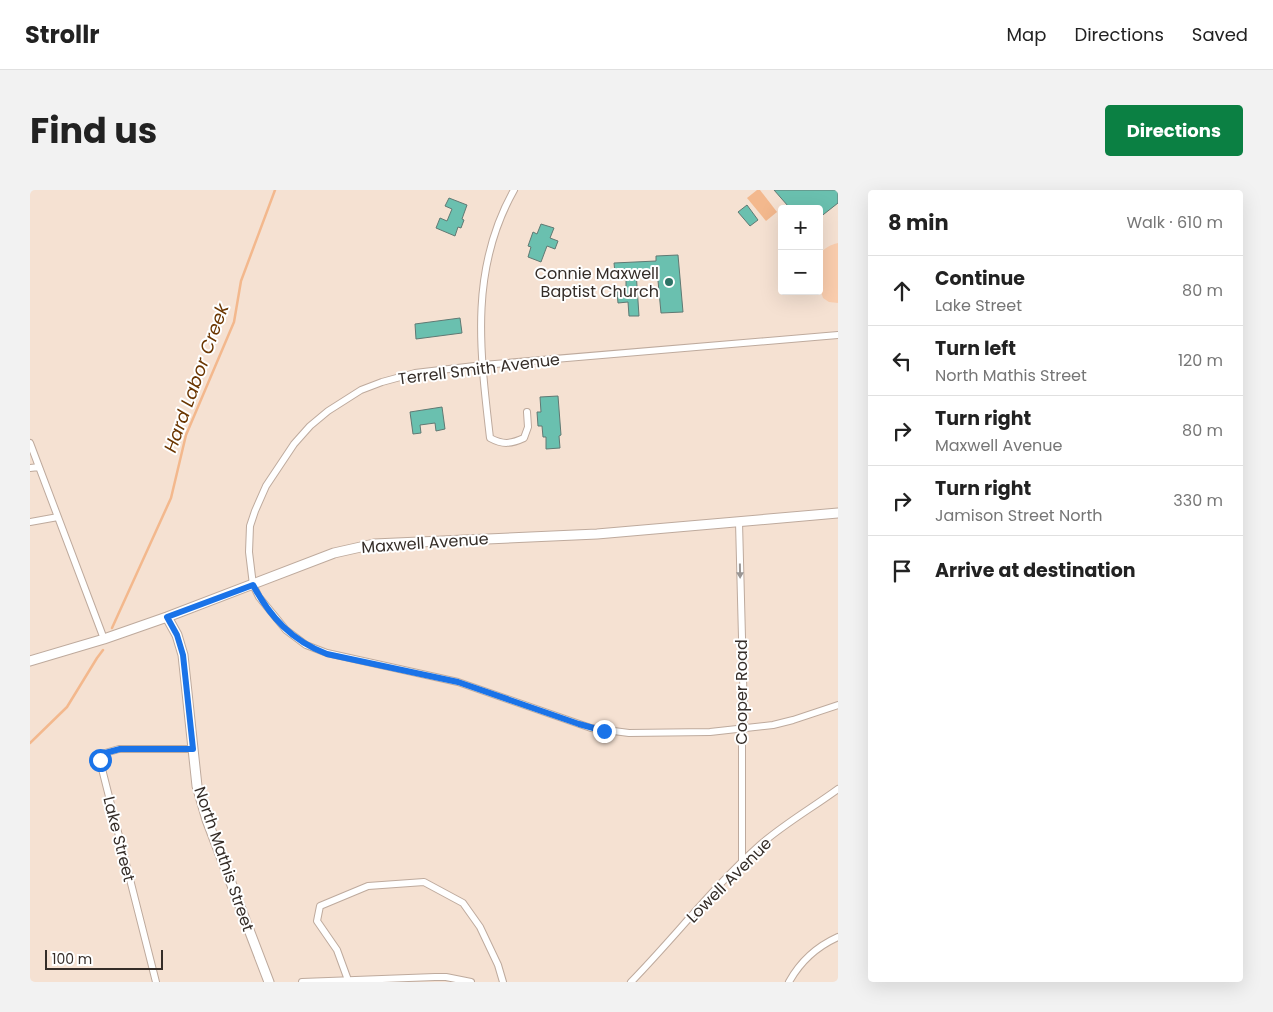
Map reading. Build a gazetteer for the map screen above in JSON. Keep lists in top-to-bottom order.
{
  "streets": {
    "main road": ["Maxwell Avenue", "North Mathis Street"],
    "street": [
      "Terrell Smith Avenue",
      "Cooper Road",
      "Lake Street",
      "Lowell Avenue"
    ]
  },
  "crossings": [
    ["Terrell Smith Avenue", "Maxwell Avenue"],
    ["Maxwell Avenue", "Cooper Road"],
    ["Maxwell Avenue", "North Mathis Street"],
    ["Cooper Road", "Lowell Avenue"],
    ["Lake Street", "North Mathis Street"]
  ],
  "one_way": ["Cooper Road"],
  "water": ["Hard Labor Creek"],
  "places": ["Connie Maxwell Baptist Church"],
  "scale_bar": "100 m",
  "page": {
    "header": "Strollr",
    "nav": ["Map", "Directions", "Saved"],
    "title": "Find us",
    "buttons": "Directions",
    "heading": ["8 min", "Walk · 610 m"],
    "map_buttons": ["+", "−"],
    "list": [
      ["Continue", "Lake Street", "80 m"],
      ["Turn left", "North Mathis Street", "120 m"],
      ["Turn right", "Maxwell Avenue", "80 m"],
      ["Turn right", "Jamison Street North", "330 m"],
      "Arrive at destination"
    ],
    "scale": "100 m"
  }
}
